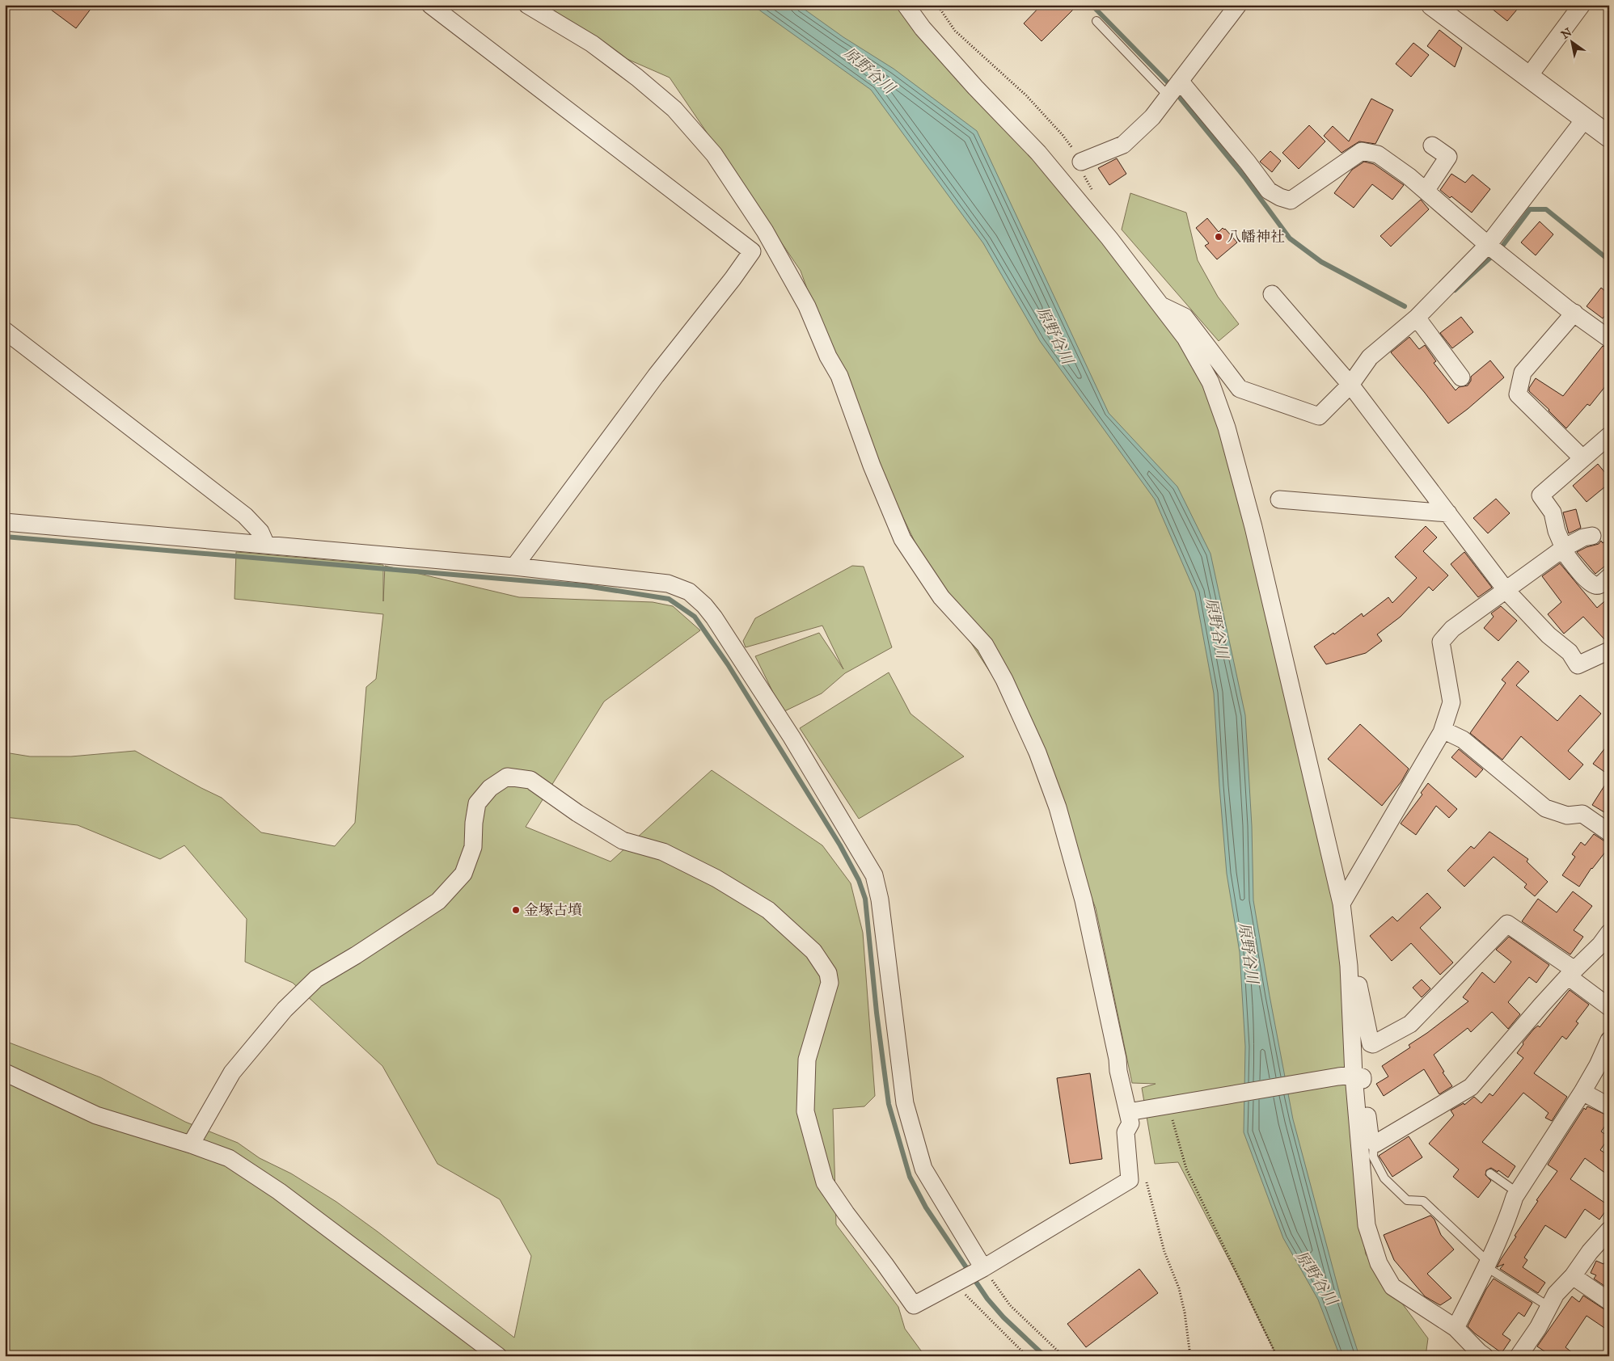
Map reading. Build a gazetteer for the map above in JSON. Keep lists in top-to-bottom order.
{
  "water": ["原野谷川"],
  "places": ["八幡神社", "金塚古墳"],
  "north": "top left"
}
